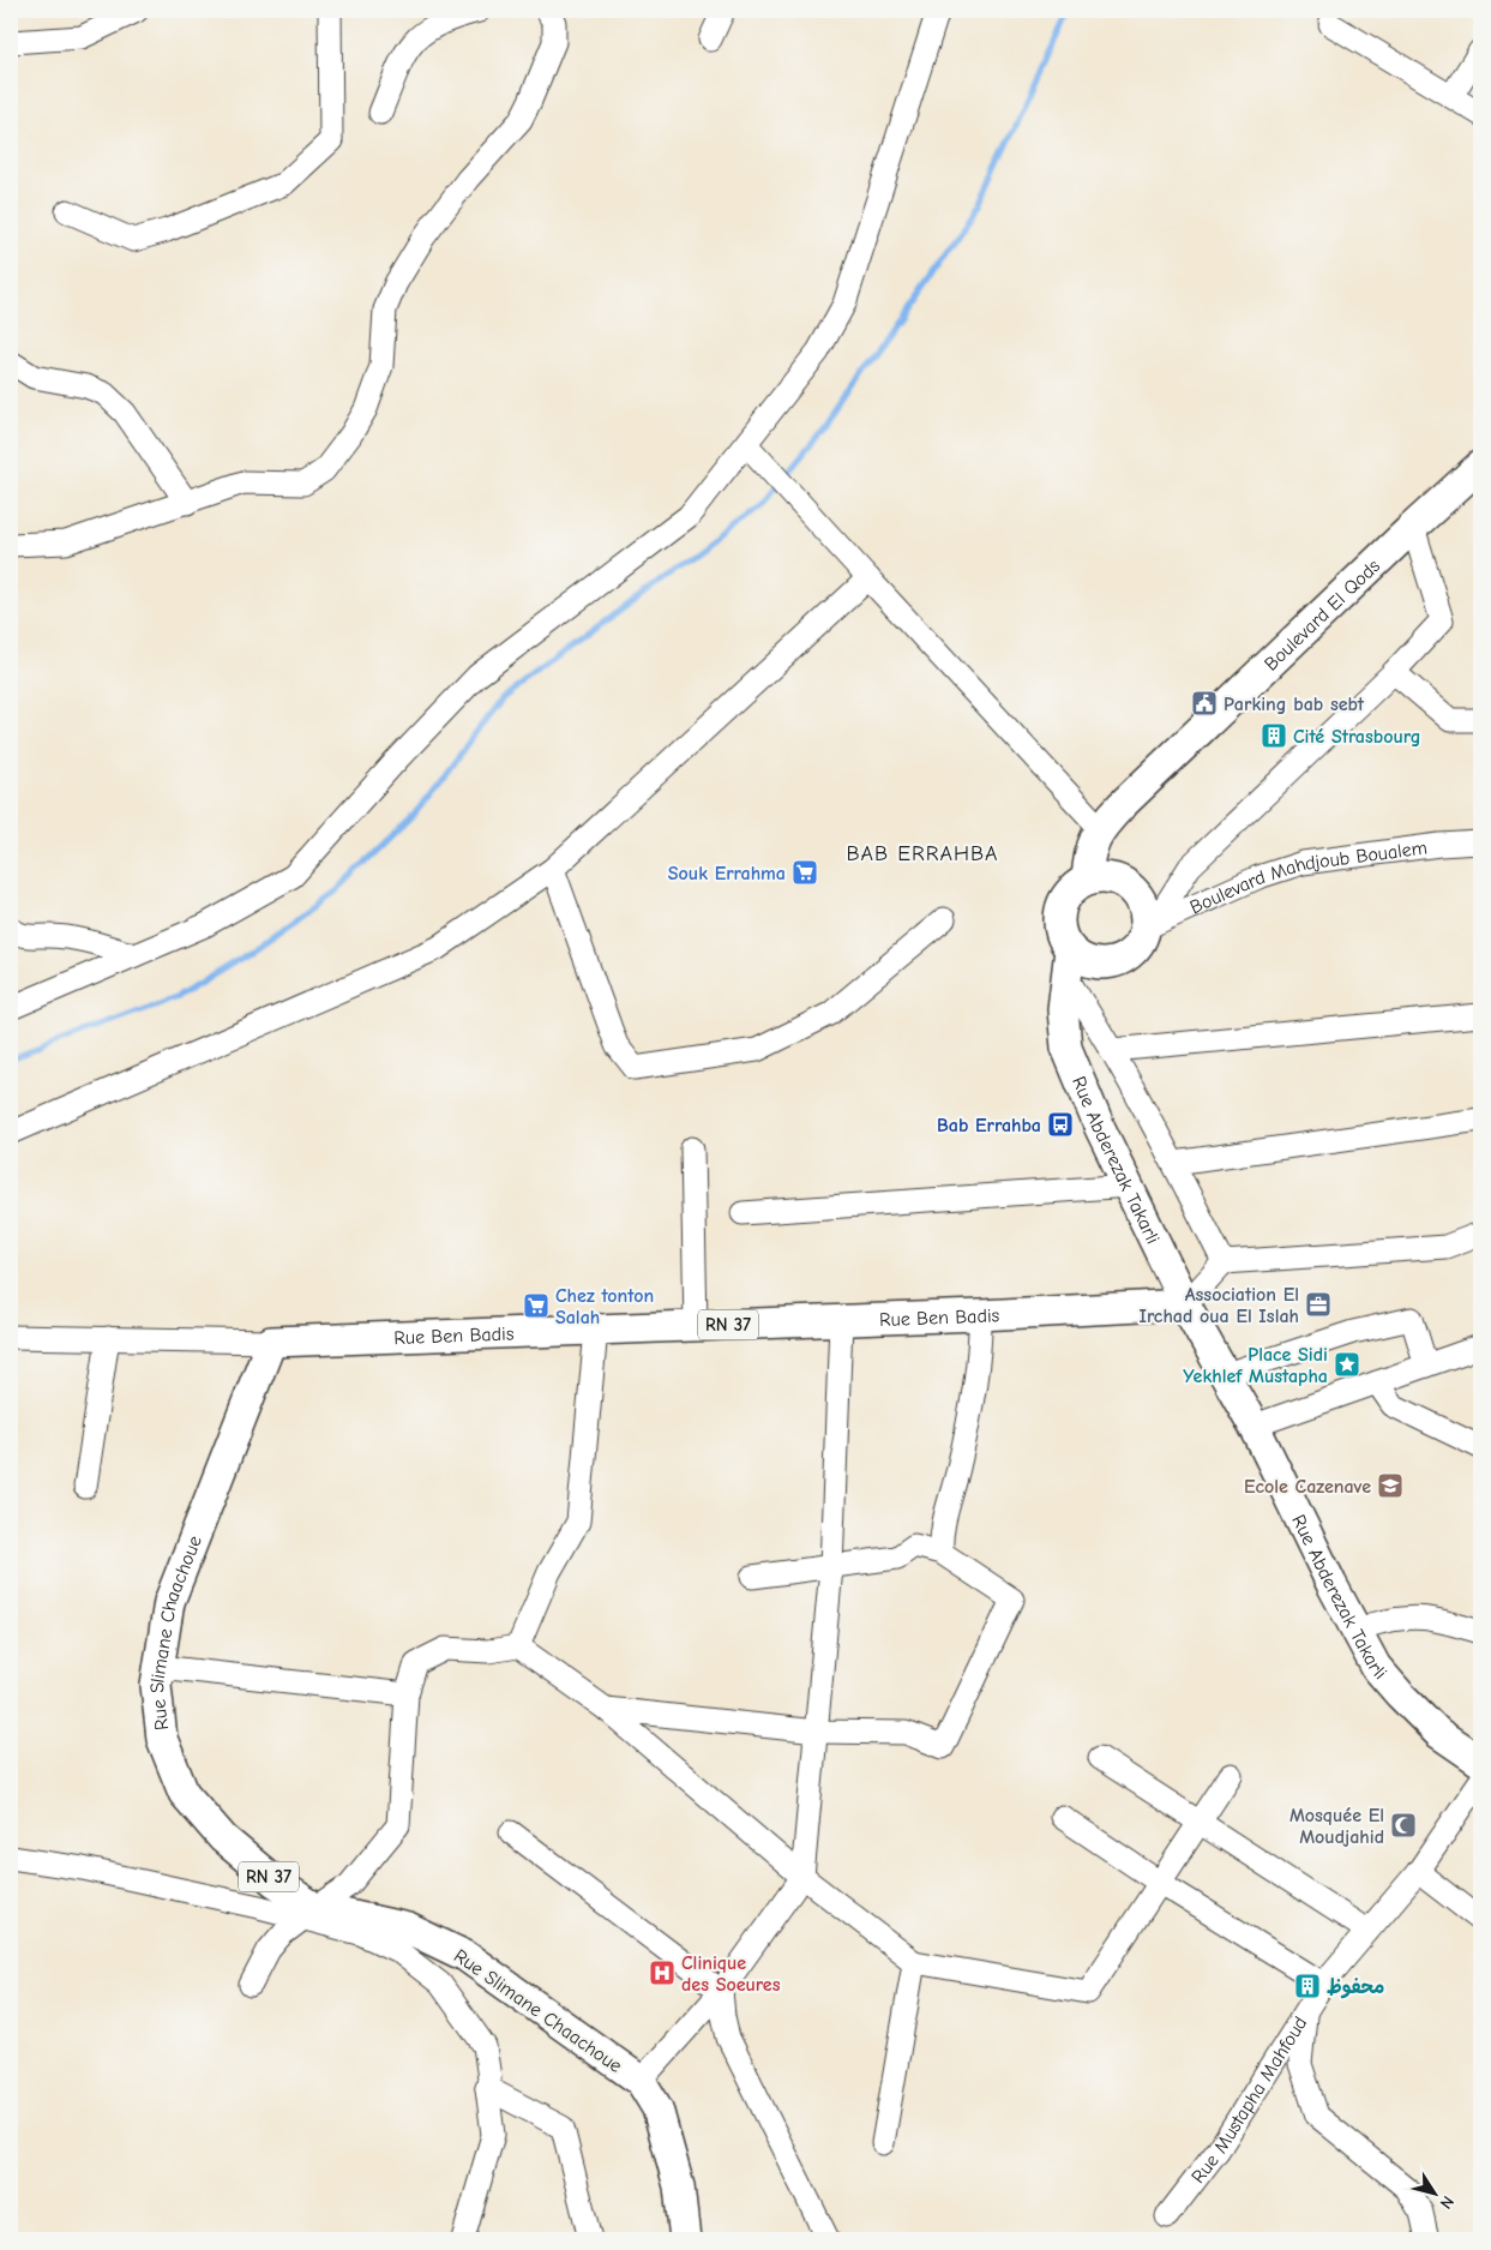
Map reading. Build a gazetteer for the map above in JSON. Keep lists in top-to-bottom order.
{
  "streets": {
    "main road": [
      "Boulevard El Qods",
      "Rue Abderezak Takarli",
      "Rue Ben Badis",
      "RN 37",
      "Rue Slimane Chaachoue"
    ],
    "street": ["Boulevard Mahdjoub Boualem", "Rue Mustapha Mahfoud"]
  },
  "crossings": [
    ["Boulevard El Qods", "Boulevard Mahdjoub Boualem"],
    ["Boulevard El Qods", "Rue Abderezak Takarli"],
    ["Boulevard Mahdjoub Boualem", "Rue Abderezak Takarli"],
    ["Rue Abderezak Takarli", "Rue Ben Badis"],
    ["Rue Ben Badis", "Rue Slimane Chaachoue"]
  ],
  "districts": ["BAB ERRAHBA"],
  "places": {
    "public building": ["Parking bab sebt"],
    "building": ["Cité Strasbourg", "محفوظ"],
    "supermarket": ["Souk Errahma", "Chez tonton Salah"],
    "bus stop": ["Bab Errahba"],
    "office": ["Association El Irchad oua El Islah"],
    "place": ["Place Sidi Yekhlef Mustapha"],
    "school or university": ["Ecole Cazenave"],
    "mosque": ["Mosquée El Moudjahid"],
    "hospital": ["Clinique des Soeures"]
  },
  "north": "bottom right"
}
